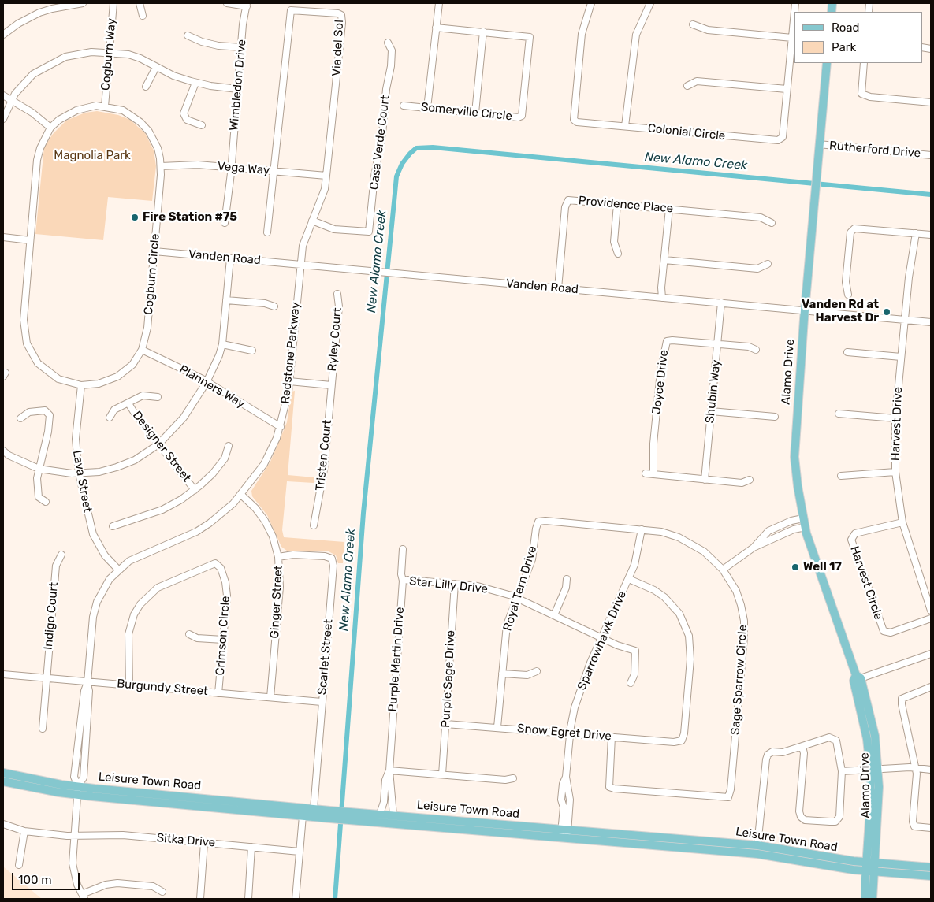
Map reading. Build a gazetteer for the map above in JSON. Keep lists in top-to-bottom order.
{
  "streets": {
    "main road": ["Alamo Drive", "Leisure Town Road"],
    "street": [
      "Via del Sol",
      "Cogburn Way",
      "Wimbledon Drive",
      "Somerville Circle",
      "Colonial Circle",
      "Casa Verde Court",
      "Rutherford Drive",
      "Vega Way",
      "Providence Place",
      "Vanden Road",
      "Cogburn Circle",
      "Ryley Court",
      "Redstone Parkway",
      "Joyce Drive",
      "Planners Way",
      "Shubin Way",
      "Harvest Drive",
      "Designer Street",
      "Tristen Court",
      "Lava Street",
      "Harvest Circle",
      "Star Lilly Drive",
      "Royal Tern Drive",
      "Ginger Street",
      "Indigo Court",
      "Crimson Circle",
      "Sparrowhawk Drive",
      "Scarlet Street",
      "Purple Martin Drive",
      "Purple Sage Drive",
      "Sage Sparrow Circle",
      "Burgundy Street",
      "Snow Egret Drive",
      "Sitka Drive"
    ]
  },
  "crossings": [
    ["Via del Sol", "Casa Verde Court"],
    ["Via del Sol", "Vega Way"],
    ["Via del Sol", "Vanden Road"],
    ["Via del Sol", "Redstone Parkway"],
    ["Cogburn Way", "Cogburn Circle"],
    ["Wimbledon Drive", "Vega Way"],
    ["Rutherford Drive", "Alamo Drive"],
    ["Vega Way", "Cogburn Circle"],
    ["Providence Place", "Vanden Road"],
    ["Vanden Road", "Cogburn Circle"],
    ["Vanden Road", "Redstone Parkway"],
    ["Vanden Road", "Alamo Drive"],
    ["Vanden Road", "Shubin Way"],
    ["Vanden Road", "Harvest Drive"],
    ["Cogburn Circle", "Planners Way"],
    ["Cogburn Circle", "Lava Street"],
    ["Ryley Court", "Tristen Court"],
    ["Redstone Parkway", "Planners Way"],
    ["Redstone Parkway", "Lava Street"],
    ["Redstone Parkway", "Ginger Street"],
    ["Redstone Parkway", "Burgundy Street"],
    ["Redstone Parkway", "Leisure Town Road"],
    ["Alamo Drive", "Leisure Town Road"],
    ["Joyce Drive", "Shubin Way"],
    ["Harvest Drive", "Harvest Circle"],
    ["Star Lilly Drive", "Royal Tern Drive"],
    ["Star Lilly Drive", "Sparrowhawk Drive"],
    ["Star Lilly Drive", "Purple Martin Drive"],
    ["Star Lilly Drive", "Purple Sage Drive"],
    ["Royal Tern Drive", "Sage Sparrow Circle"],
    ["Royal Tern Drive", "Snow Egret Drive"],
    ["Ginger Street", "Scarlet Street"],
    ["Ginger Street", "Burgundy Street"],
    ["Indigo Court", "Burgundy Street"],
    ["Crimson Circle", "Burgundy Street"],
    ["Sparrowhawk Drive", "Sage Sparrow Circle"],
    ["Sparrowhawk Drive", "Snow Egret Drive"],
    ["Sparrowhawk Drive", "Leisure Town Road"],
    ["Scarlet Street", "Burgundy Street"],
    ["Scarlet Street", "Leisure Town Road"],
    ["Purple Martin Drive", "Leisure Town Road"],
    ["Purple Sage Drive", "Snow Egret Drive"],
    ["Sage Sparrow Circle", "Snow Egret Drive"]
  ],
  "water": ["New Alamo Creek"],
  "parks": ["Magnolia Park"],
  "places": ["Fire Station #75", "Vanden Rd at Harvest Dr", "Well 17"],
  "legend": ["Road", "Park"],
  "scale_bar": "100 m"
}
